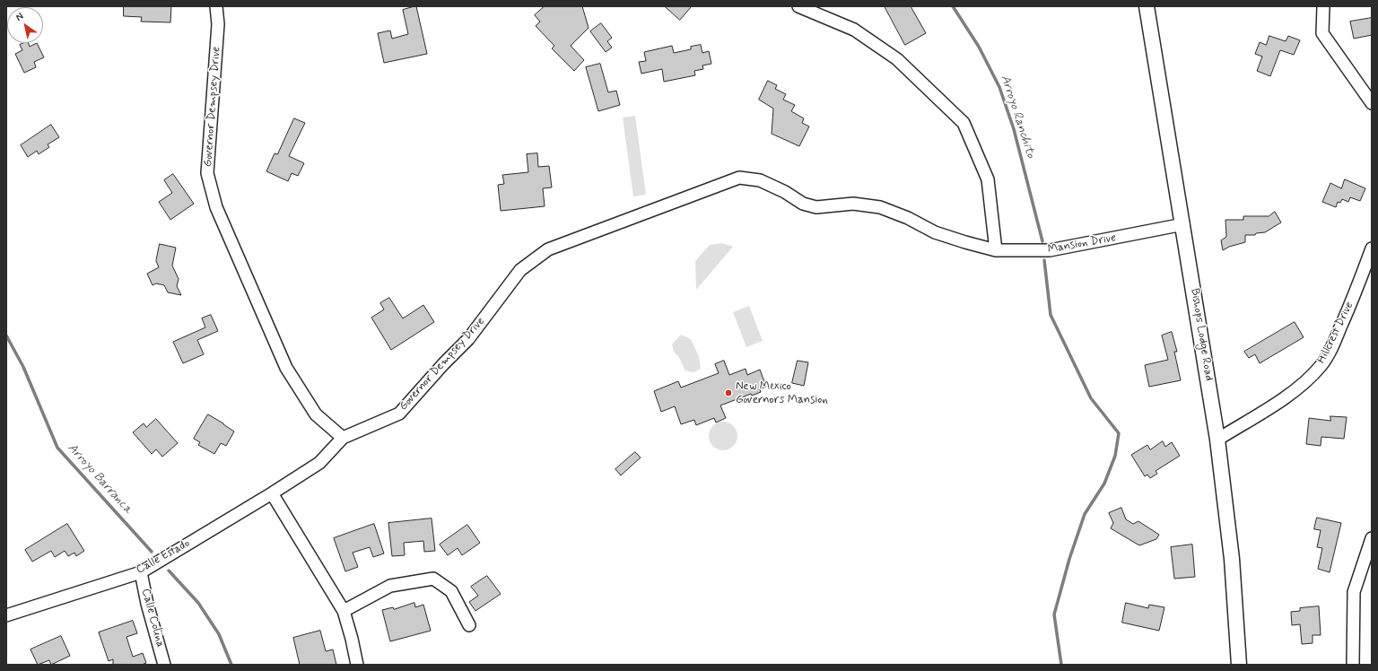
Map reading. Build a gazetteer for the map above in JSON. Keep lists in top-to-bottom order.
{
  "streets": {
    "street": [
      "Governor Dempsey Drive",
      "Mansion Drive",
      "Hillcrest Drive",
      "Bishops Lodge Road",
      "Calle Estado",
      "Calle Colina"
    ]
  },
  "crossings": [
    ["Governor Dempsey Drive", "Mansion Drive"],
    ["Governor Dempsey Drive", "Calle Estado"],
    ["Mansion Drive", "Bishops Lodge Road"],
    ["Hillcrest Drive", "Bishops Lodge Road"],
    ["Calle Estado", "Calle Colina"]
  ],
  "water": ["Arroyo Ranchito", "Arroyo Barranca"],
  "places": ["New Mexico Governors Mansion"],
  "north": "top left"
}
